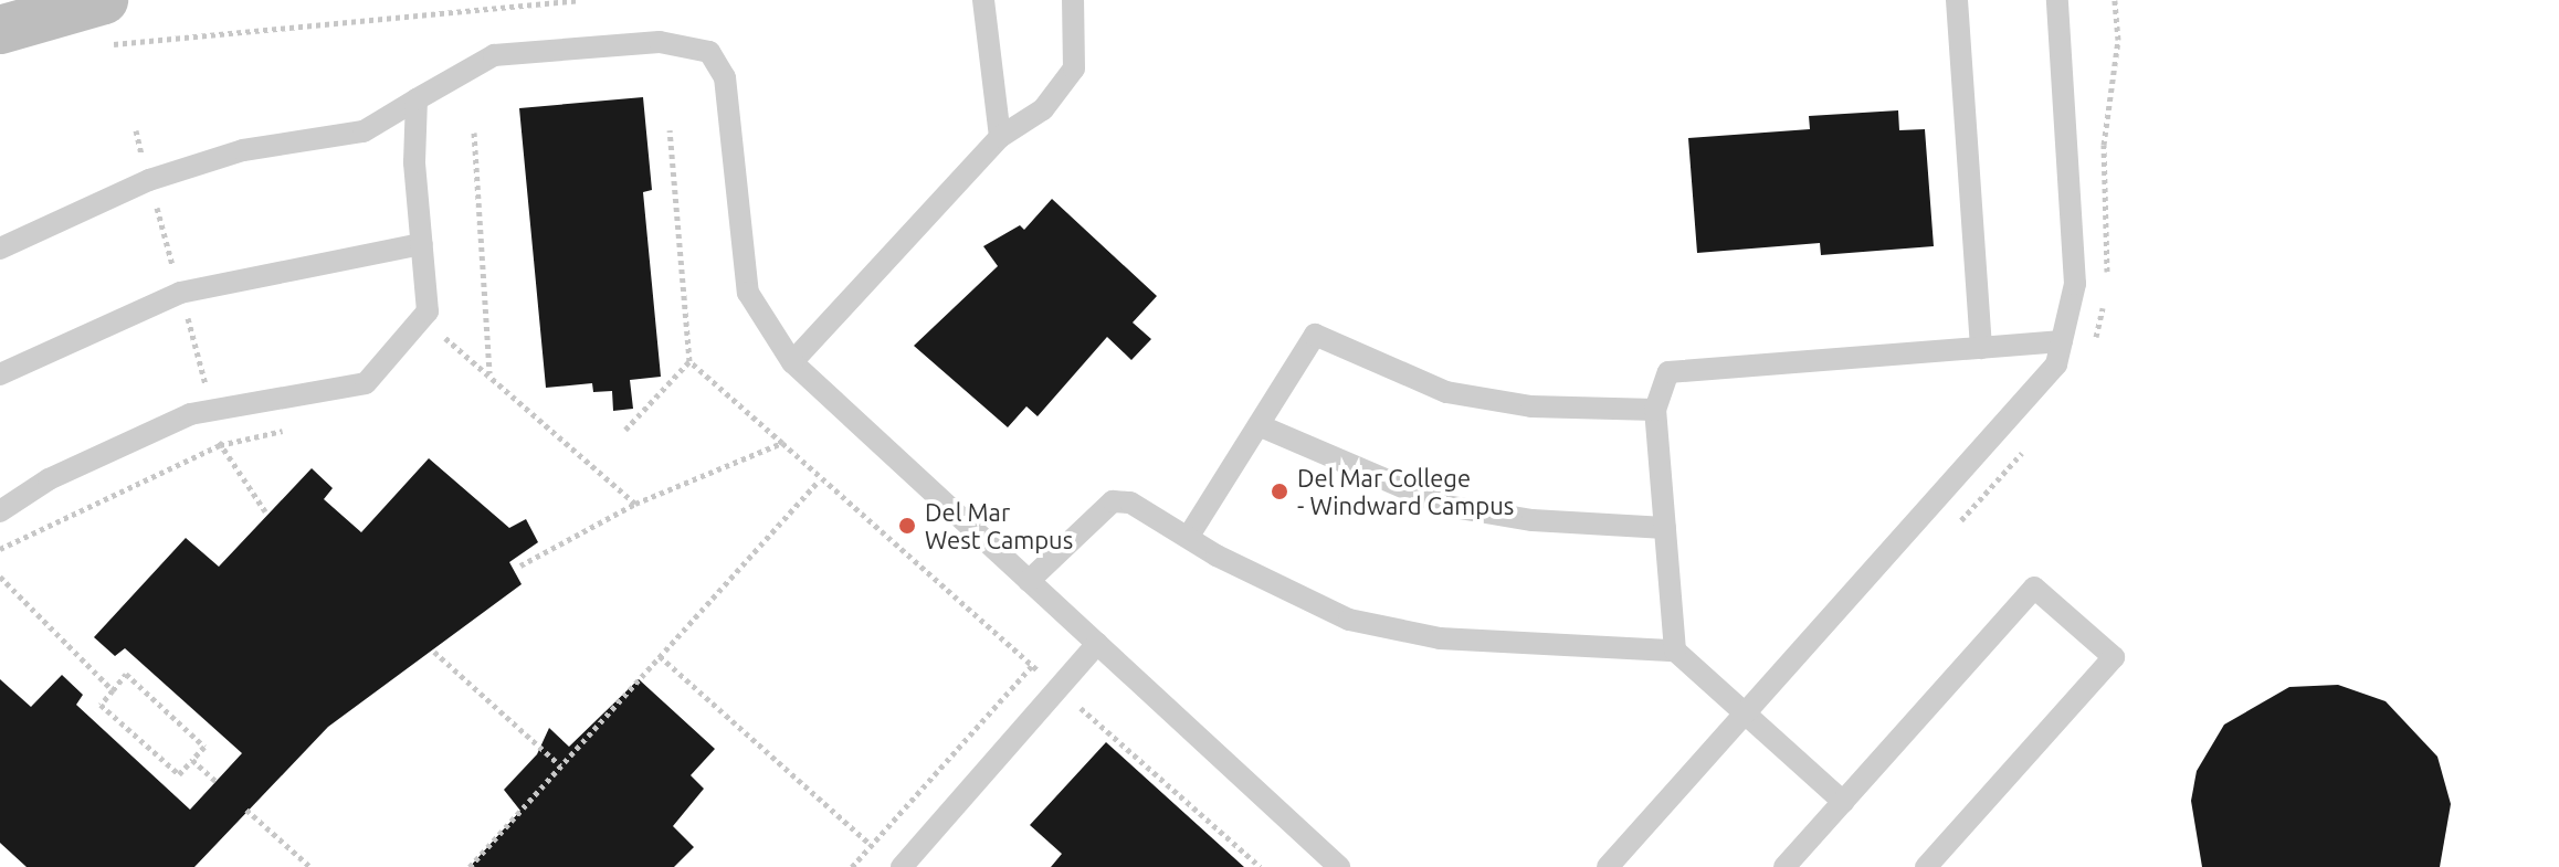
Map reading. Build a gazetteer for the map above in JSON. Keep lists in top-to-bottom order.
{
  "places": ["Del Mar College - Windward Campus", "Del Mar West Campus"]
}
